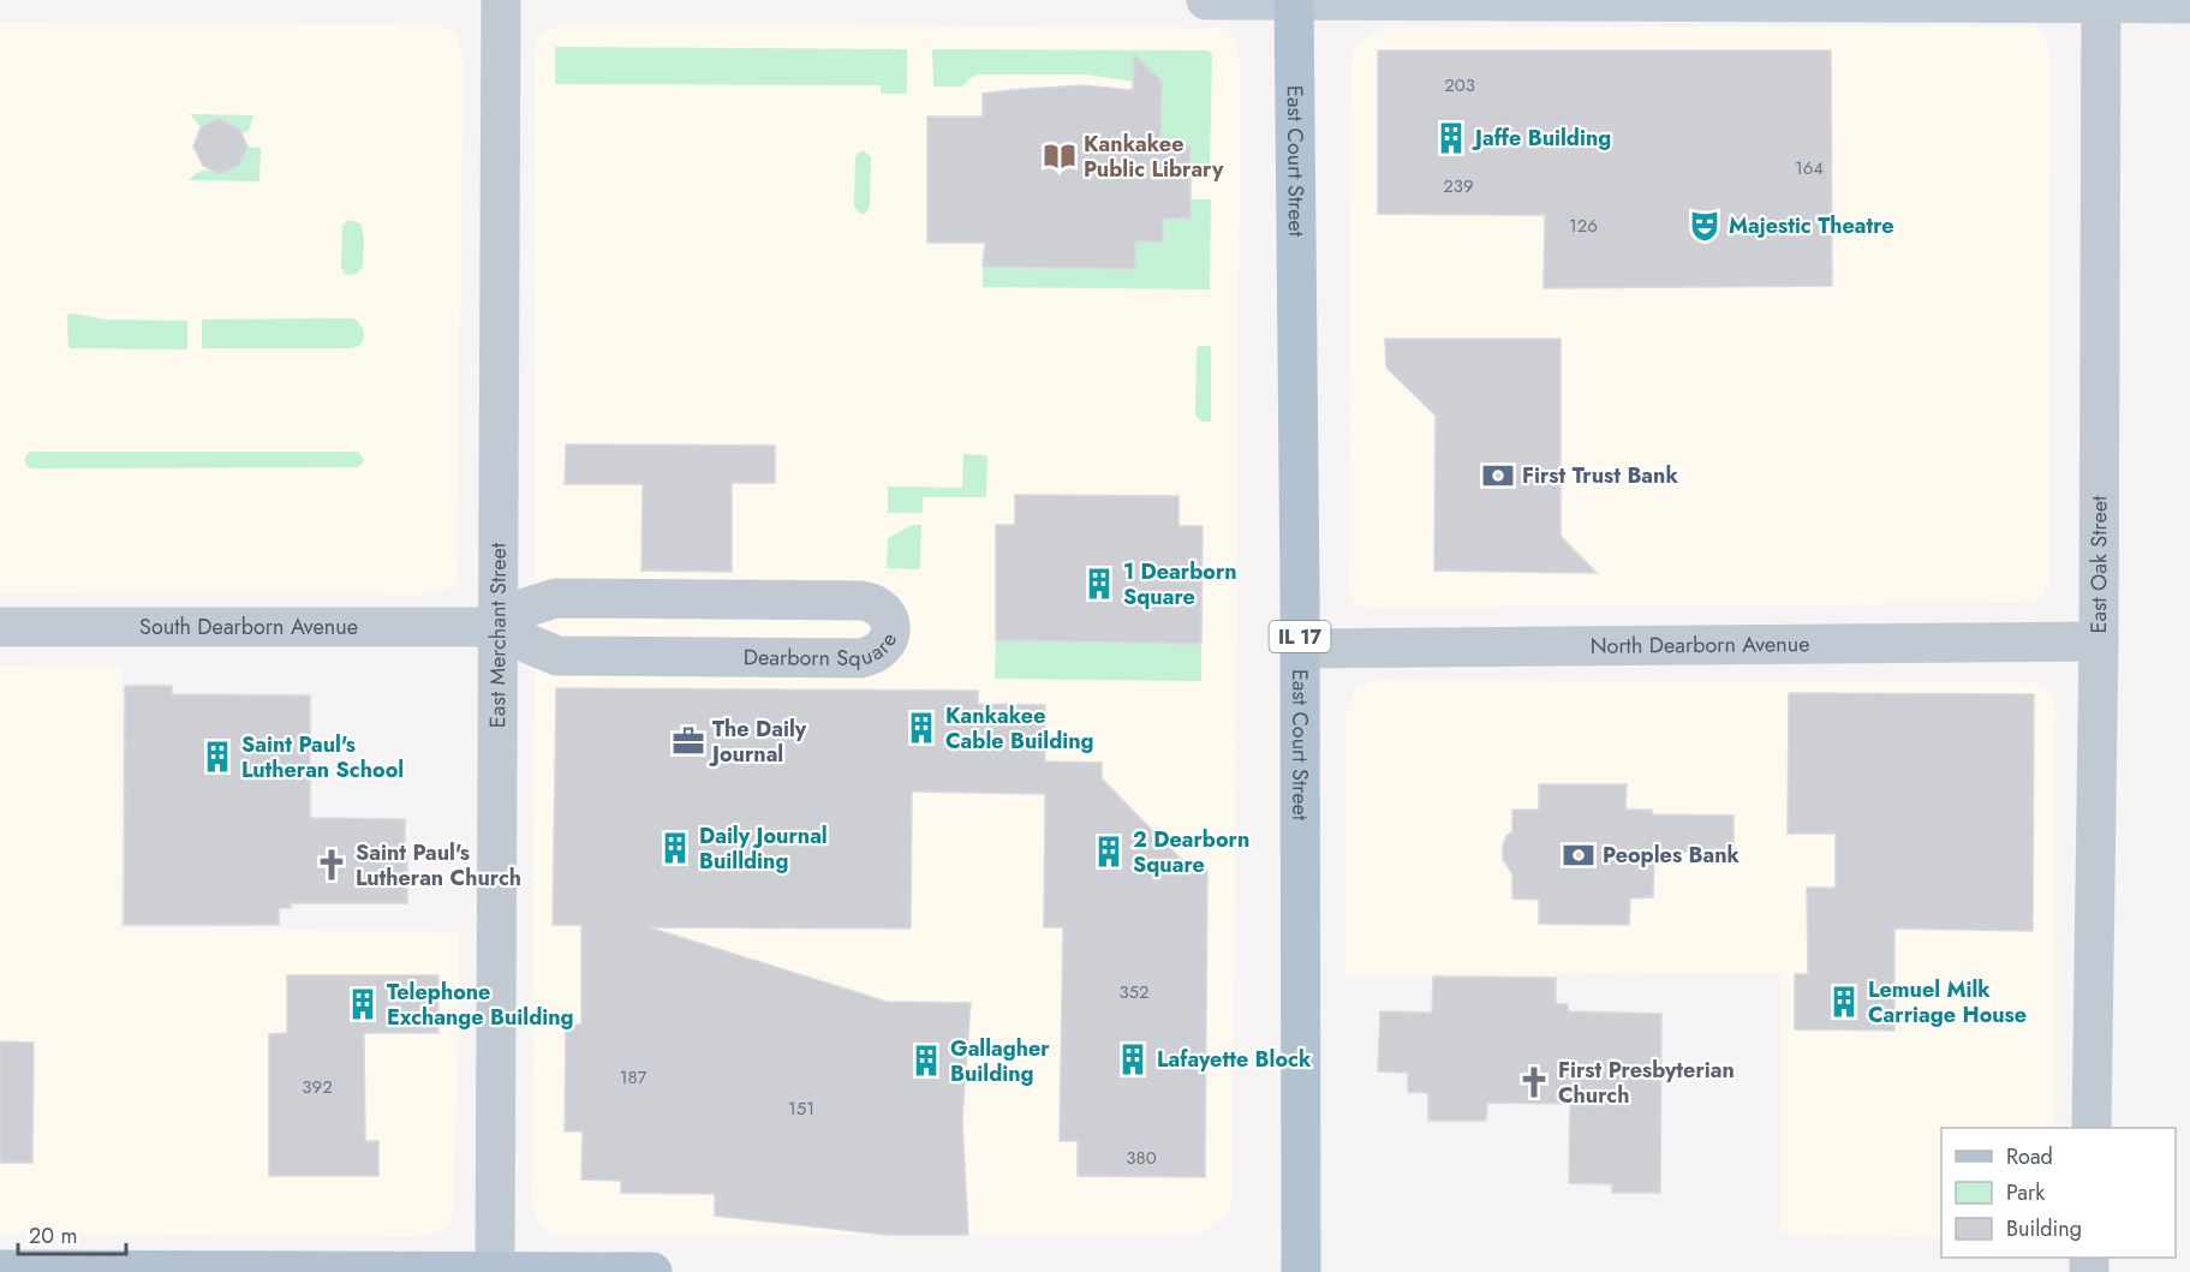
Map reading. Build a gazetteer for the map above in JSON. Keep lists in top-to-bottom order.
{
  "streets": {
    "main road": ["East Court Street", "IL 17"],
    "street": [
      "East Oak Street",
      "South Dearborn Avenue",
      "East Merchant Street",
      "Dearborn Square",
      "North Dearborn Avenue"
    ]
  },
  "crossings": [
    ["East Court Street", "North Dearborn Avenue"],
    ["East Oak Street", "North Dearborn Avenue"],
    ["South Dearborn Avenue", "East Merchant Street"],
    ["South Dearborn Avenue", "Dearborn Square"],
    ["East Merchant Street", "Dearborn Square"]
  ],
  "places": {
    "building": [
      "Jaffe Building",
      "1 Dearborn Square",
      "Kankakee Cable Building",
      "Saint Paul's Lutheran School",
      "Daily Journal Buillding",
      "2 Dearborn Square",
      "Lemuel Milk Carriage House",
      "Telephone Exchange Building",
      "Lafayette Block",
      "Gallagher Building"
    ],
    "library": ["Kankakee Public Library"],
    "theatre": ["Majestic Theatre"],
    "bank": ["First Trust Bank", "Peoples Bank"],
    "office": ["The Daily Journal"],
    "church": ["Saint Paul's Lutheran Church", "First Presbyterian Church"]
  },
  "house_numbers": [
    "203",
    "164",
    "239",
    "126",
    "352",
    "187",
    "392",
    "151",
    "380"
  ],
  "legend": ["Road", "Park", "Building"],
  "scale_bar": "20 m"
}
